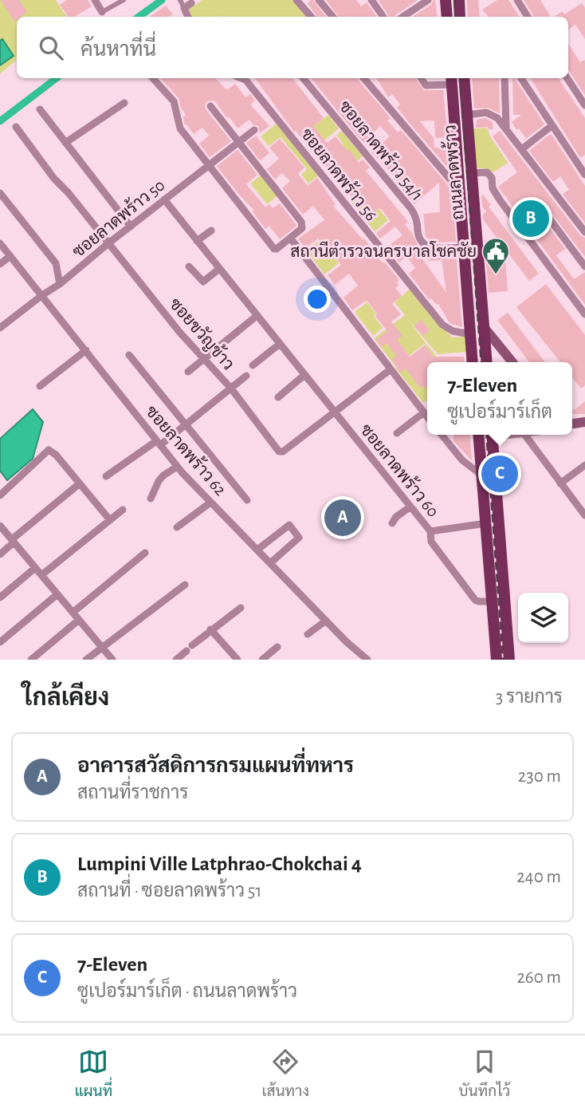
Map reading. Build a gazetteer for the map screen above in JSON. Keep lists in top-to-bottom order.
{
  "streets": {
    "main road": ["ถนนลาดพร้าว"],
    "street": [
      "ซอยลาดพร้าว 54/1",
      "ซอยลาดพร้าว 56",
      "ซอยลาดพร้าว 50",
      "ซอยขวัญข้าว",
      "ซอยลาดพร้าว 62",
      "ซอยลาดพร้าว 60"
    ]
  },
  "crossings": [
    ["ซอยลาดพร้าว 54/1", "ถนนลาดพร้าว"],
    ["ถนนลาดพร้าว", "ซอยลาดพร้าว 56"],
    ["ซอยลาดพร้าว 50", "ซอยขวัญข้าว"],
    ["ซอยลาดพร้าว 50", "ซอยลาดพร้าว 62"],
    ["ซอยลาดพร้าว 50", "ซอยลาดพร้าว 60"],
    ["ซอยขวัญข้าว", "ซอยลาดพร้าว 60"]
  ],
  "places": {
    "public building": ["สถานีตำรวจนครบาลโชคชัย"]
  },
  "page": {
    "search": "ค้นหาที่นี่",
    "pins": ["B", "C", "A"],
    "popup": ["7-Eleven", "ซูเปอร์มาร์เก็ต"],
    "heading": ["ใกล้เคียง", "3 รายการ"],
    "list": [
      {
        "mark": "A",
        "name": "อาคารสวัสดิการกรมแผนที่ทหาร",
        "note": "สถานที่ราชการ",
        "value": "230 m"
      },
      {
        "mark": "B",
        "name": "Lumpini Ville Latphrao-Chokchai 4",
        "note": "สถานที่ · ซอยลาดพร้าว 51",
        "value": "240 m"
      },
      {
        "mark": "C",
        "name": "7-Eleven",
        "note": "ซูเปอร์มาร์เก็ต · ถนนลาดพร้าว",
        "value": "260 m"
      }
    ],
    "nav": ["แผนที่", "เส้นทาง", "บันทึกไว้"]
  }
}
